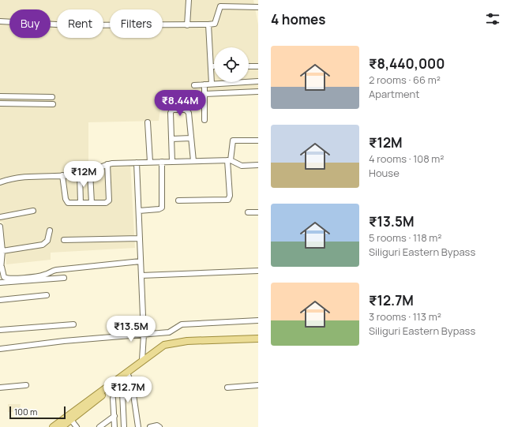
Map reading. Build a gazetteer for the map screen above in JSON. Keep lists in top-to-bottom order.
{
  "scale_bar": "100 m",
  "page": {
    "heading": "4 homes",
    "chip": ["Buy", "Rent", "Filters"],
    "list": [
      {
        "name": "₹8,440,000",
        "note": "2 rooms · 66 m² · Apartment"
      },
      {
        "name": "₹12M",
        "note": "4 rooms · 108 m² · House"
      },
      {
        "name": "₹13.5M",
        "note": "5 rooms · 118 m² · Siliguri Eastern Bypass"
      },
      {
        "name": "₹12.7M",
        "note": "3 rooms · 113 m² · Siliguri Eastern Bypass"
      }
    ],
    "price": [
      "₹8.44M",
      "₹12M",
      "₹13.5M",
      "₹12.7M"
    ],
    "scale": "100 m"
  }
}
